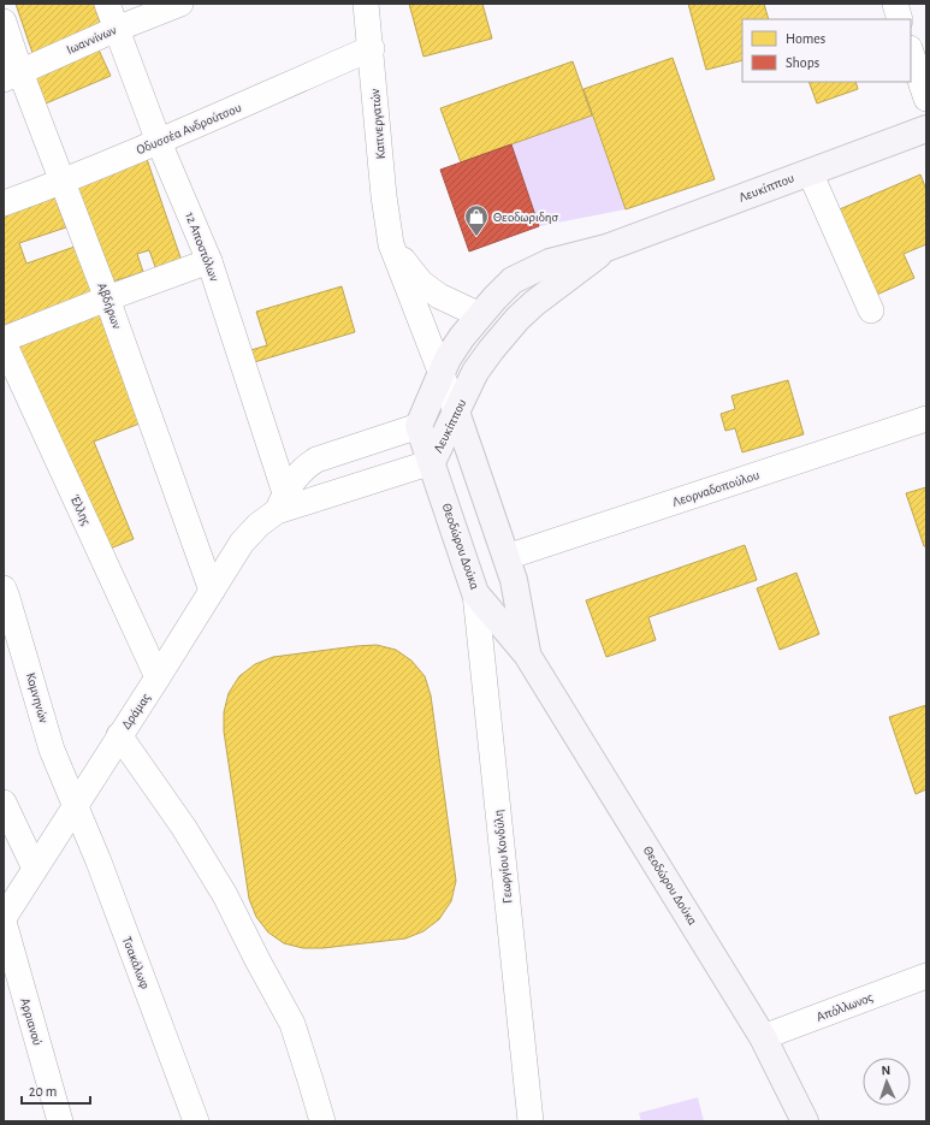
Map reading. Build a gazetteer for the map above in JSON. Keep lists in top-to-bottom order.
{
  "streets": {
    "main road": ["Λευκίππου", "Θεοδώρου Δούκα"],
    "street": [
      "Ιωαννίνων",
      "Καπνεργατών",
      "Οδυσσέα Ανδρούτσου",
      "12 Αποστόλων",
      "Αβδήρων",
      "Λεορναδοπούλου",
      "Έλλης",
      "Κομνηνών",
      "Δράμας",
      "Γεωργίου Κονδύλη",
      "Τσακάλωφ",
      "Απόλλωνος",
      "Αρριανού"
    ]
  },
  "crossings": [
    ["Ιωαννίνων", "12 Αποστόλων"],
    ["Ιωαννίνων", "Αβδήρων"],
    ["Καπνεργατών", "Οδυσσέα Ανδρούτσου"],
    ["Καπνεργατών", "Λευκίππου"],
    ["Καπνεργατών", "Θεοδώρου Δούκα"],
    ["Οδυσσέα Ανδρούτσου", "12 Αποστόλων"],
    ["Οδυσσέα Ανδρούτσου", "Αβδήρων"],
    ["Λευκίππου", "Θεοδώρου Δούκα"],
    ["Λευκίππου", "Δράμας"],
    ["12 Αποστόλων", "Δράμας"],
    ["Αβδήρων", "Δράμας"],
    ["Λεορναδοπούλου", "Θεοδώρου Δούκα"],
    ["Έλλης", "Δράμας"],
    ["Θεοδώρου Δούκα", "Δράμας"],
    ["Θεοδώρου Δούκα", "Γεωργίου Κονδύλη"],
    ["Θεοδώρου Δούκα", "Απόλλωνος"],
    ["Κομνηνών", "Δράμας"],
    ["Κομνηνών", "Τσακάλωφ"],
    ["Δράμας", "Τσακάλωφ"]
  ],
  "places": {
    "shop": ["Θεοδωριδησ"]
  },
  "legend": ["Homes", "Shops"],
  "scale_bar": "20 m",
  "north": "top"
}
